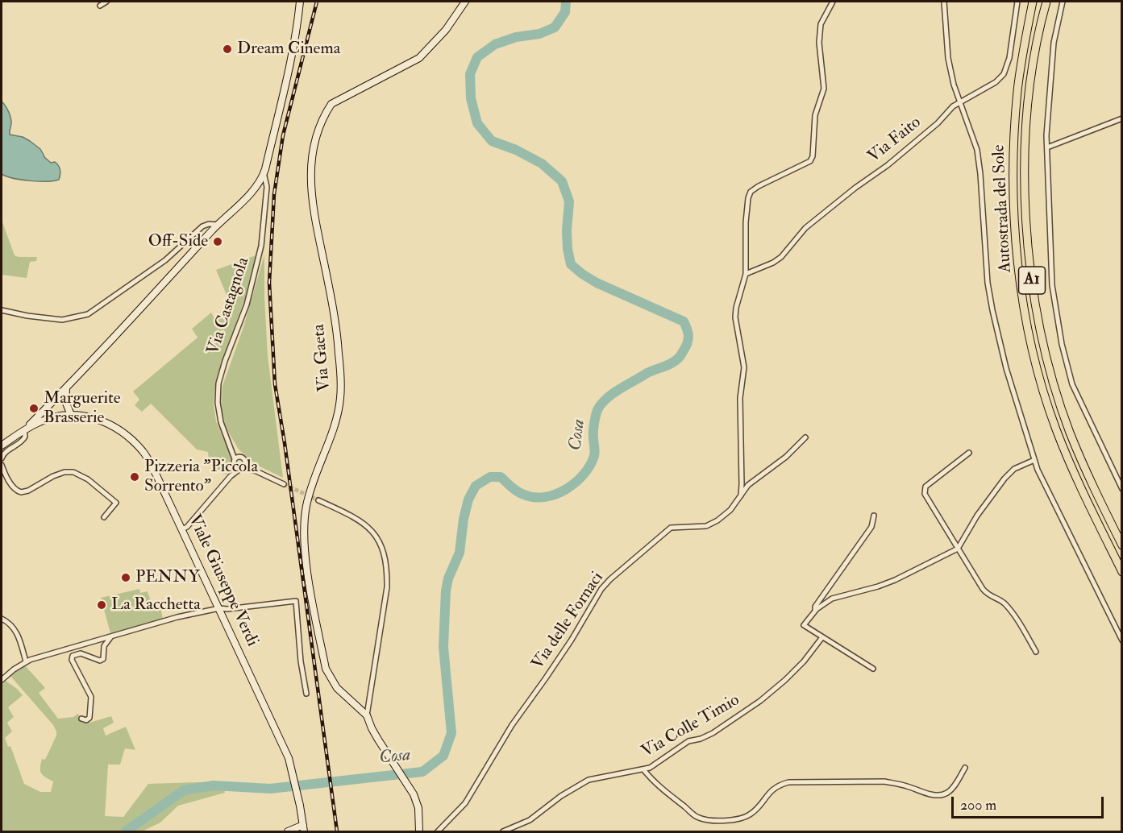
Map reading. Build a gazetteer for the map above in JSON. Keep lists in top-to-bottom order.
{
  "streets": {
    "highway": ["Autostrada del Sole", "A1"],
    "main road": ["Via Gaeta", "Viale Giuseppe Verdi"],
    "street": [
      "Via Faito",
      "Via Castagnola",
      "Via delle Fornaci",
      "Via Colle Timio"
    ]
  },
  "water": ["Cosa"],
  "places": [
    "Dream Cinema",
    "Off-Side",
    "Marguerite Brasserie",
    "Pizzeria \"Piccola Sorrento\"",
    "PENNY",
    "La Racchetta"
  ],
  "scale_bar": "200 m"
}
